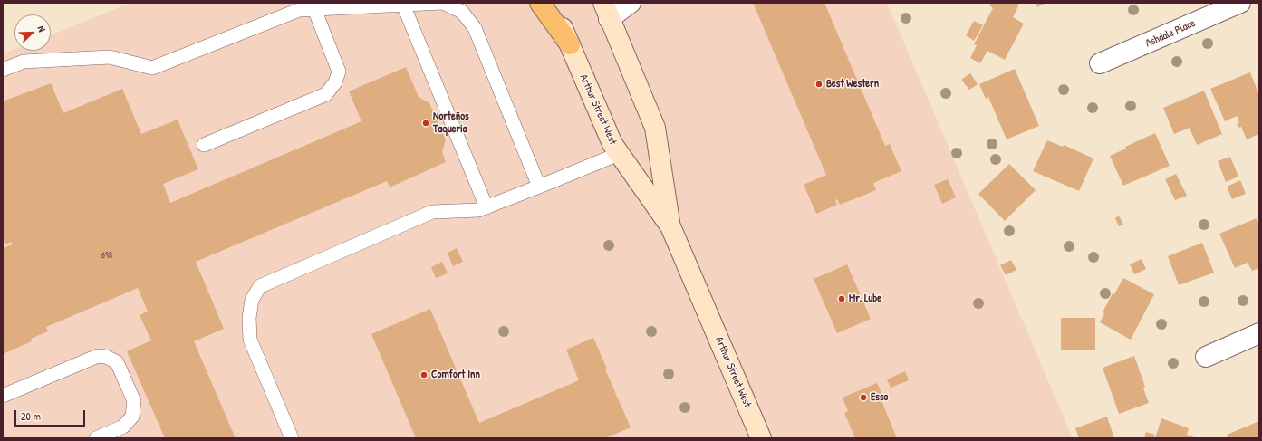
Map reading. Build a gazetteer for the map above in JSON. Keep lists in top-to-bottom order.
{
  "streets": {
    "main road": ["Arthur Street West"],
    "street": ["Ashdale Place"]
  },
  "places": [
    "Best Western",
    "Norteños Taqueria",
    "Mr. Lube",
    "Comfort Inn",
    "Esso"
  ],
  "house_numbers": ["698"],
  "scale_bar": "20 m",
  "north": "top right"
}
